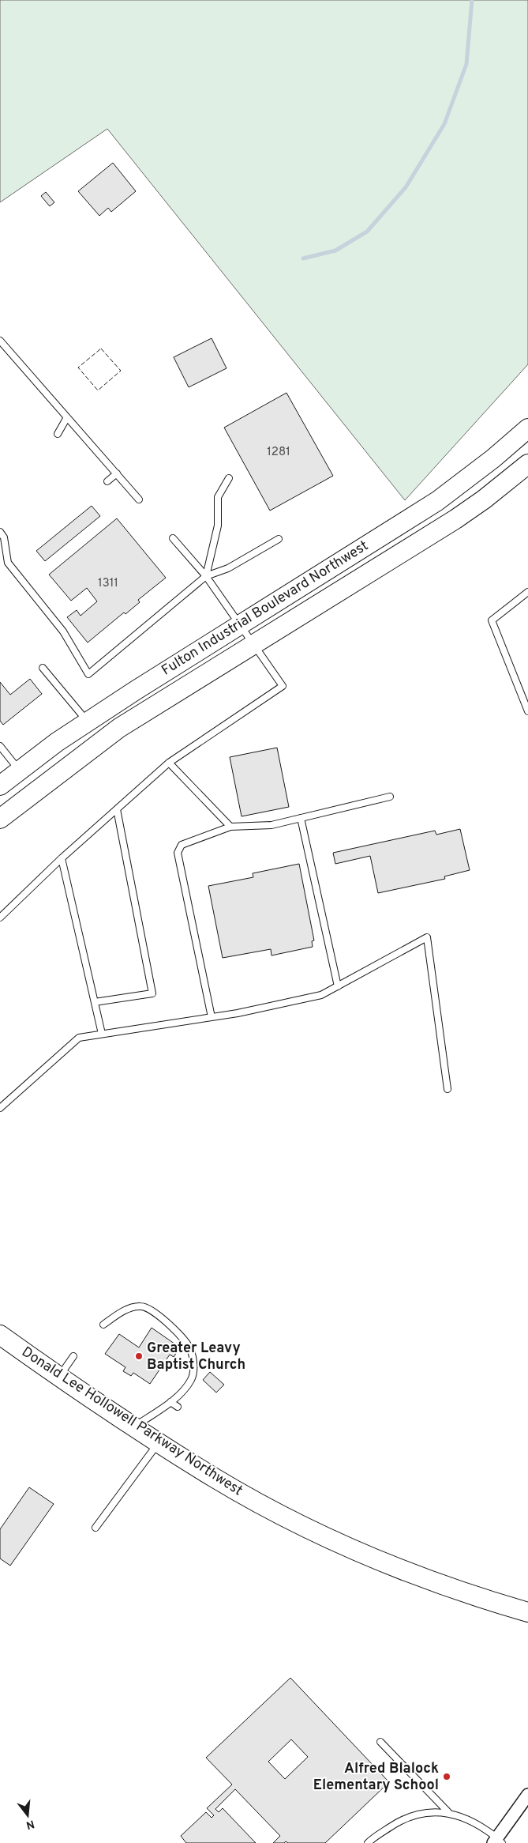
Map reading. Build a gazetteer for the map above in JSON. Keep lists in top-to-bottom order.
{
  "streets": {
    "main road": ["Fulton Industrial Boulevard Northwest", "Donald Lee Hollowell Parkway Northwest"]
  },
  "places": ["Greater Leavy Baptist Church", "Alfred Blalock Elementary School"],
  "house_numbers": ["1281", "1311"],
  "north": "bottom"
}
